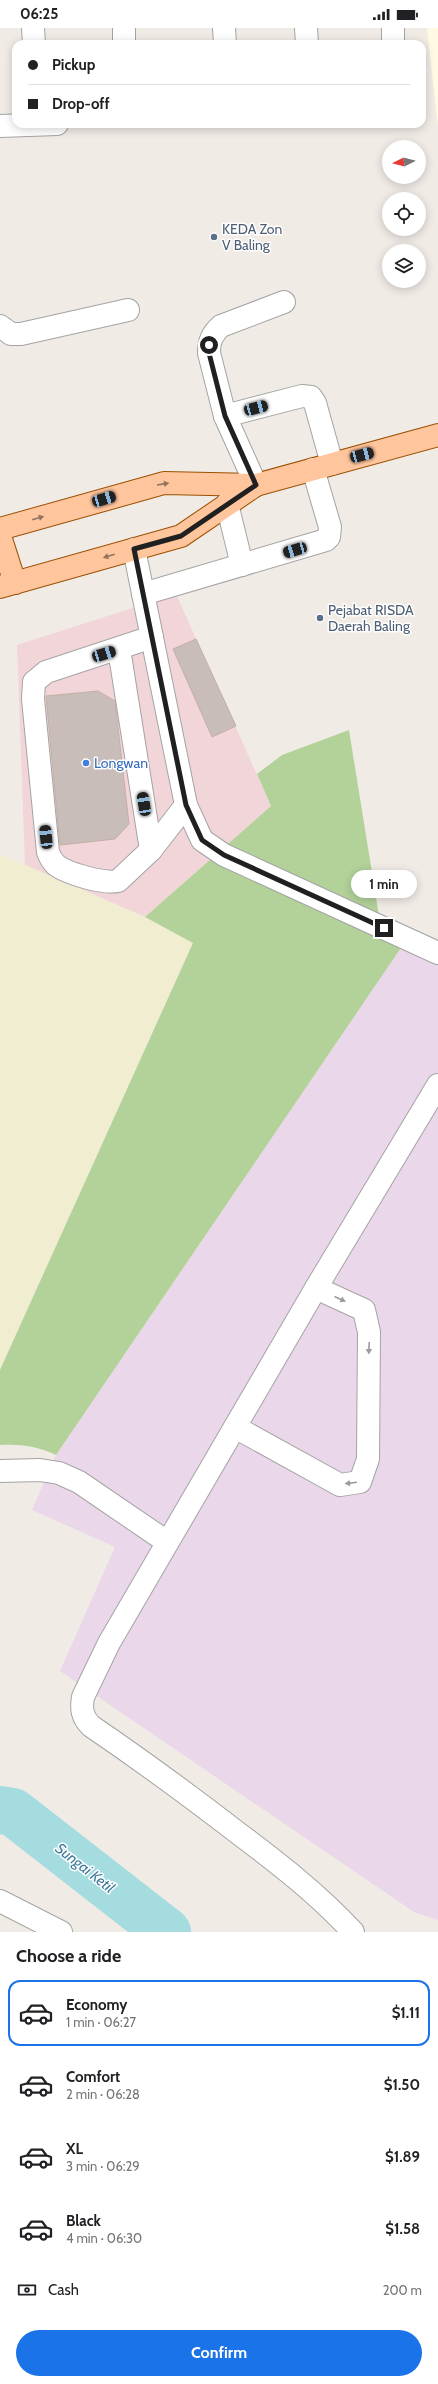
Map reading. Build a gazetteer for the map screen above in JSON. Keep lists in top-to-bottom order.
{
  "water": ["Sungai Ketil"],
  "places": ["KEDA Zon V Baling", "Pejabat RISDA Daerah Baling", "Longwan"],
  "north": "left",
  "page": {
    "status": "06:25",
    "banner": ["Pickup", "Drop-off"],
    "bubble": "1 min",
    "heading": "Choose a ride",
    "list": [
      {
        "name": "Economy",
        "note": "1 min · 06:27",
        "value": "$1.11"
      },
      {
        "name": "Comfort",
        "note": "2 min · 06:28",
        "value": "$1.50"
      },
      {
        "name": "XL",
        "note": "3 min · 06:29",
        "value": "$1.89"
      },
      {
        "name": "Black",
        "note": "4 min · 06:30",
        "value": "$1.58"
      }
    ],
    "pay": ["Cash", "200 m"],
    "buttons": "Confirm"
  }
}
